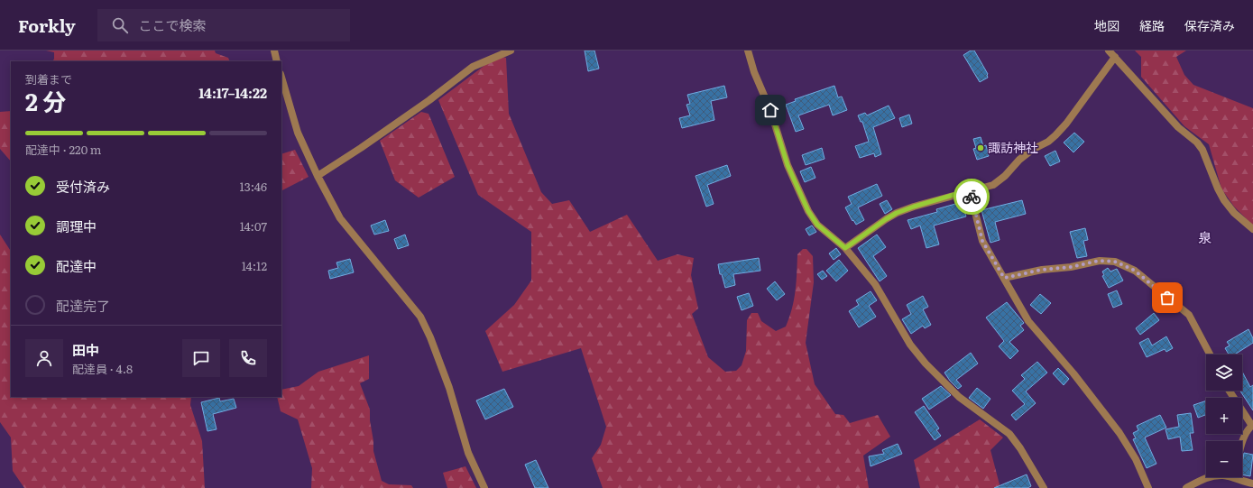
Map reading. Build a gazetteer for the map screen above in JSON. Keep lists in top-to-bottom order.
{
  "districts": ["泉"],
  "places": ["諏訪神社"],
  "page": {
    "header": "Forkly",
    "search": "ここで検索",
    "nav": ["地図", "経路", "保存済み"],
    "heading": ["2 分", "到着まで", "14:17–14:22"],
    "panel": ["田中", "配達員 · 4.8"],
    "bar": "配達中 · 220 m",
    "list": [
      ["受付済み", "13:46"],
      ["調理中", "14:07"],
      ["配達中", "14:12"],
      "配達完了"
    ],
    "map_buttons": ["+", "−"]
  }
}
